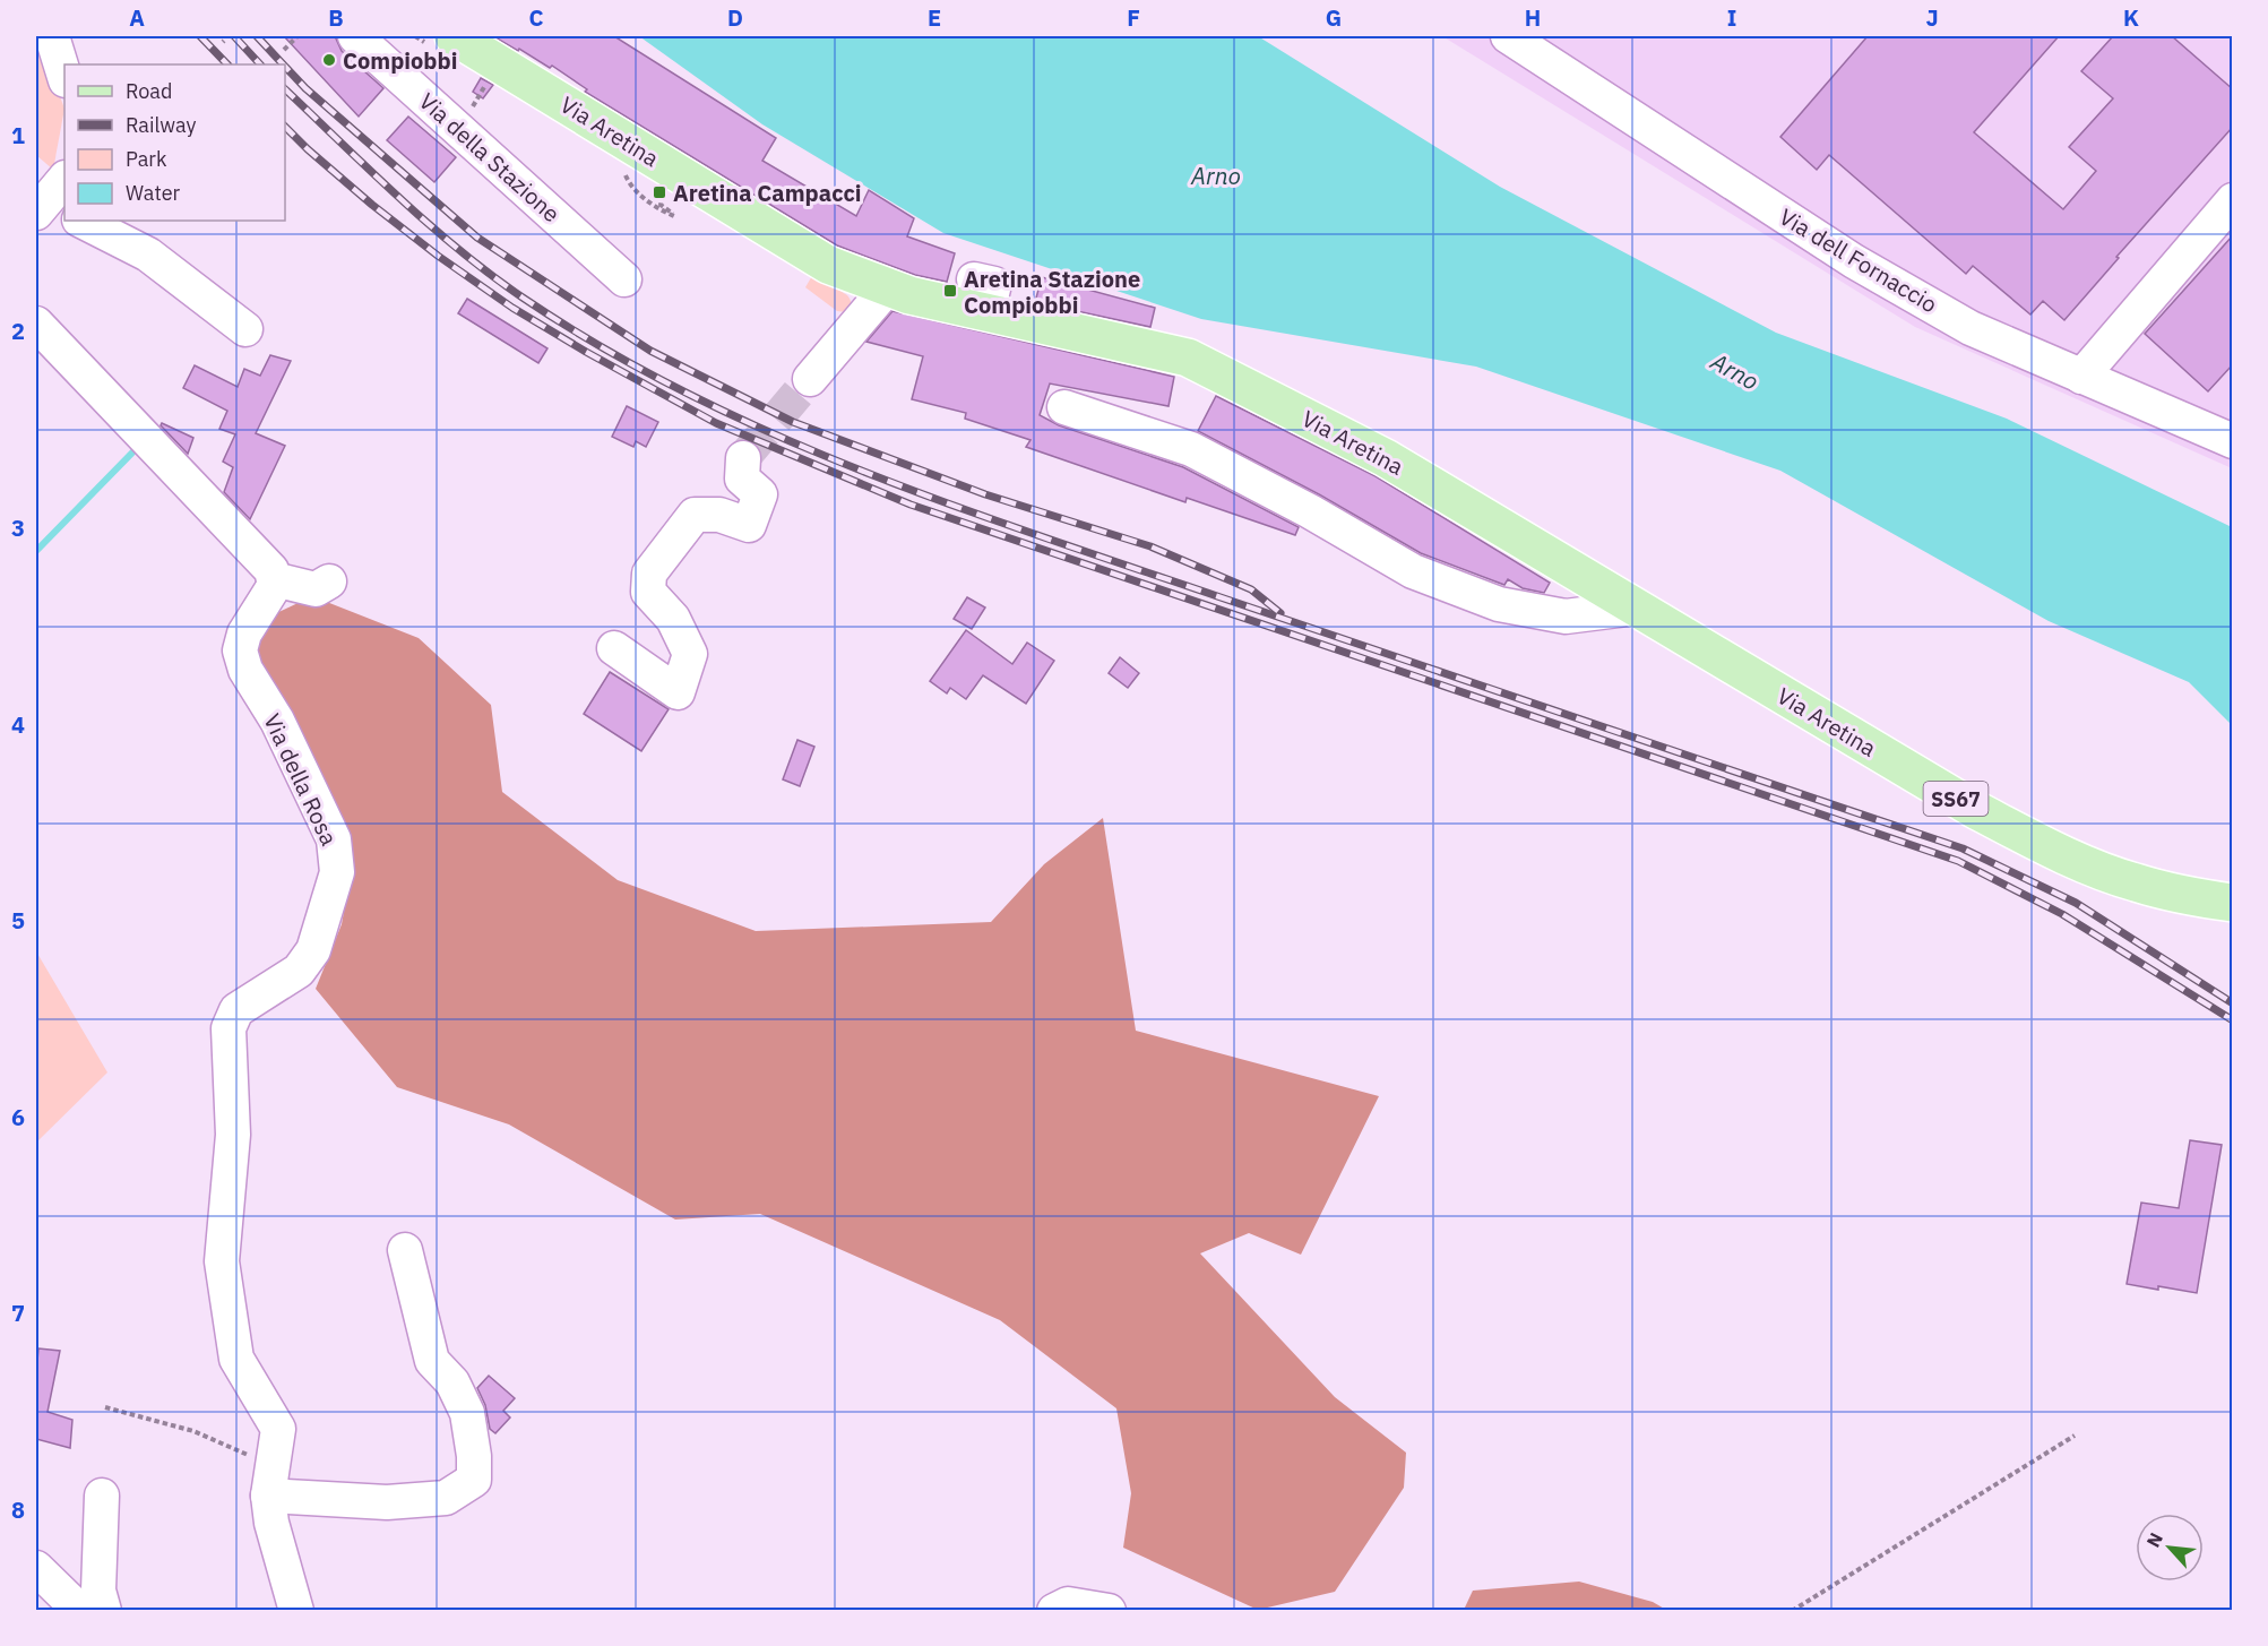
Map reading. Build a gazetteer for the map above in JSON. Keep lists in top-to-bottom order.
{
  "streets": {
    "main road": ["Via Aretina", "SS67"],
    "street": ["Via della Stazione", "Via dell Fornaccio", "Via della Rosa"]
  },
  "water": ["Arno"],
  "places": {
    "other": ["Compiobbi"],
    "transit": ["Aretina Campacci", "Aretina Stazione Compiobbi"]
  },
  "legend": [
    "Road",
    "Railway",
    "Park",
    "Water"
  ],
  "north": "top left",
  "grid": {
    "columns": [
      "A",
      "B",
      "C",
      "D",
      "E",
      "F",
      "G",
      "H",
      "I",
      "J",
      "K"
    ],
    "rows": [
      "1",
      "2",
      "3",
      "4",
      "5",
      "6",
      "7",
      "8"
    ]
  }
}
